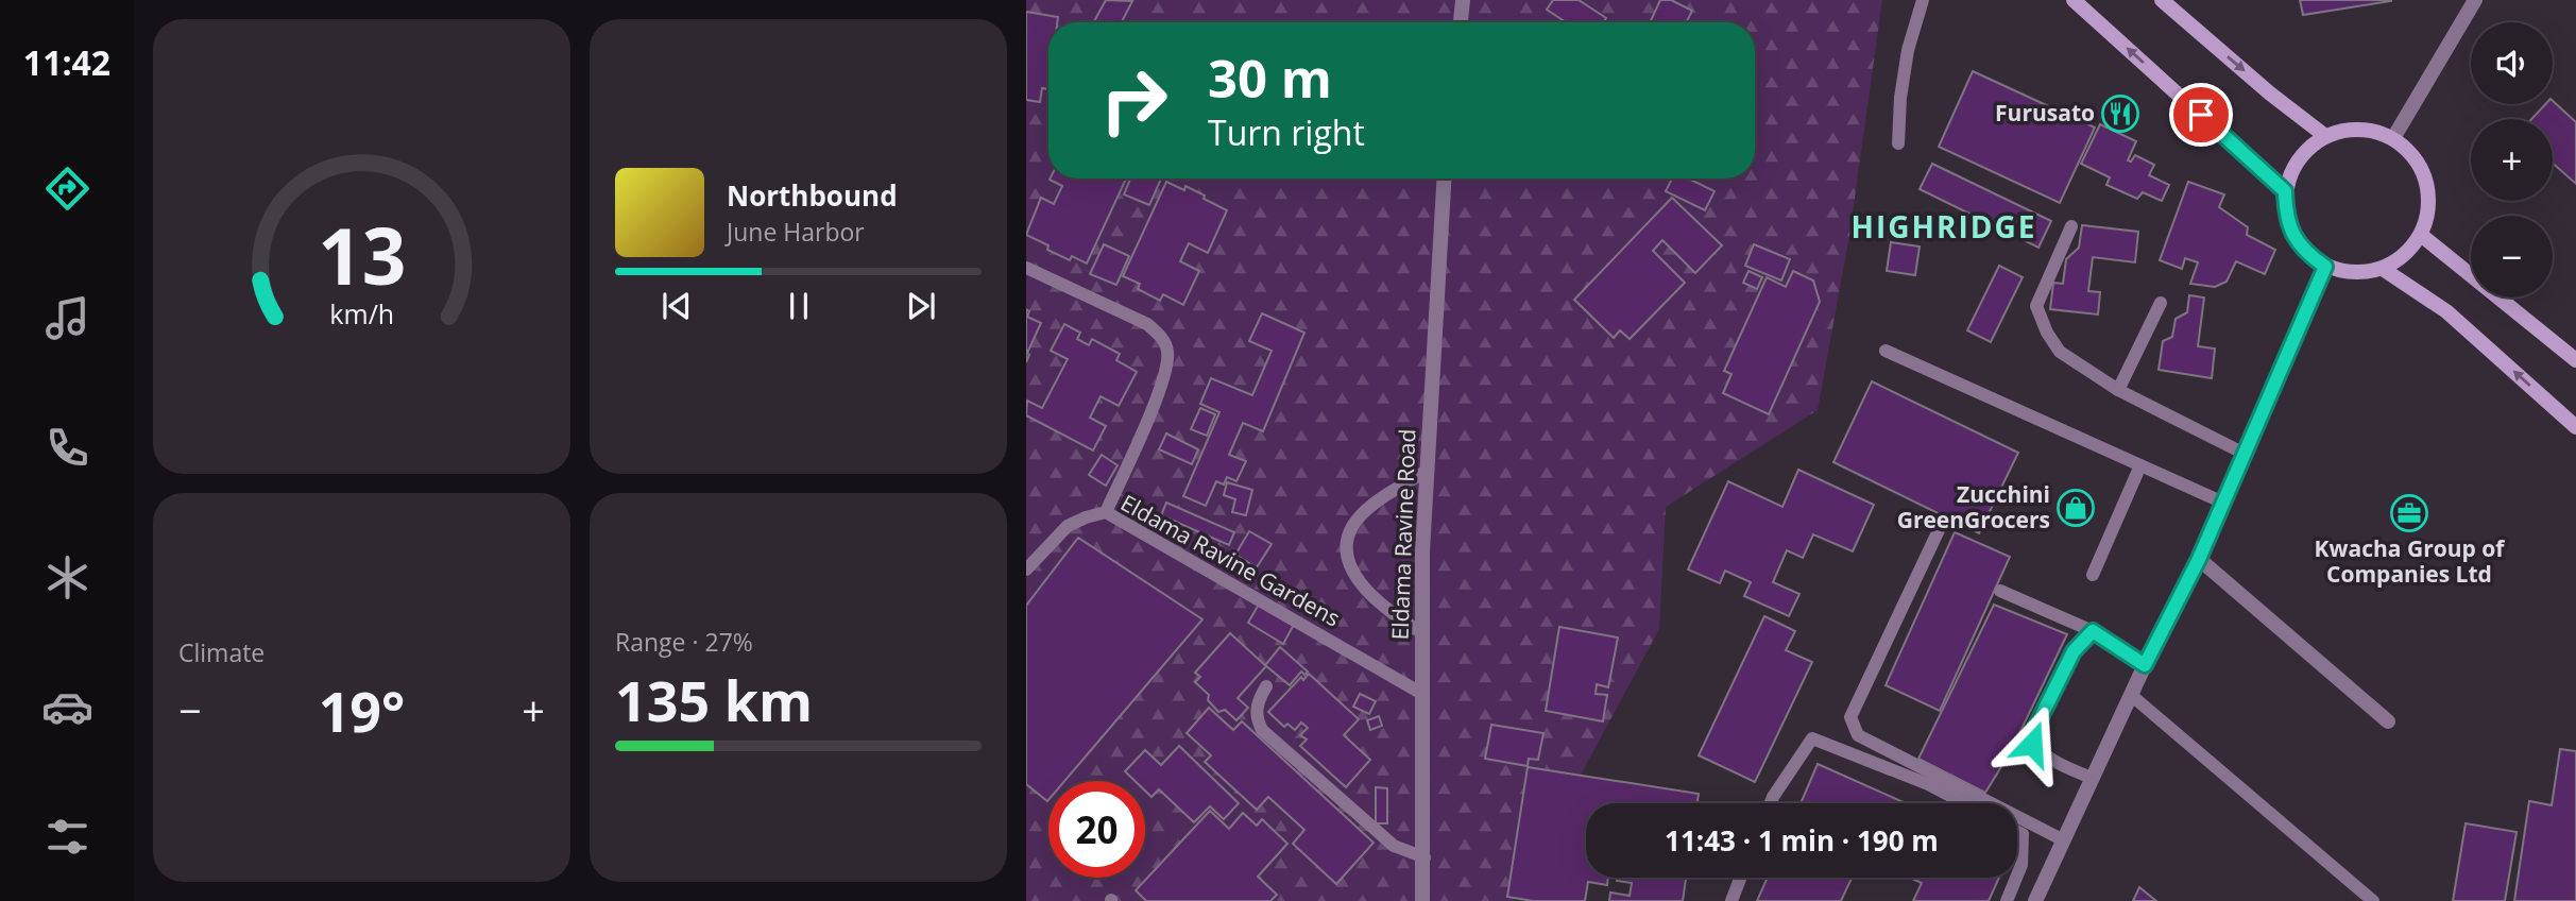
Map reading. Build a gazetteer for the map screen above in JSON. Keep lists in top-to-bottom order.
{
  "streets": {
    "street": ["Eldama Ravine Road"],
    "lane": ["Eldama Ravine Gardens"]
  },
  "crossings": [
    ["Eldama Ravine Road", "Eldama Ravine Gardens"]
  ],
  "districts": ["HIGHRIDGE"],
  "places": {
    "restaurant": ["Furusato"],
    "shop": ["Zucchini GreenGrocers"],
    "office": ["Kwacha Group of Companies Ltd"]
  },
  "page": {
    "tabs": "11:42",
    "map_buttons": ["+", "−"],
    "turn": ["30 m", "Turn right"],
    "song": ["Northbound", "June Harbor"],
    "tile": [
      "Climate",
      ["Range · 27%", "135 km"]
    ],
    "heat": ["−", "19°", "+"],
    "limit": "20",
    "trip": "11:43 · 1 min · 190 m",
    "gauge": ["13", "km/h"]
  }
}
